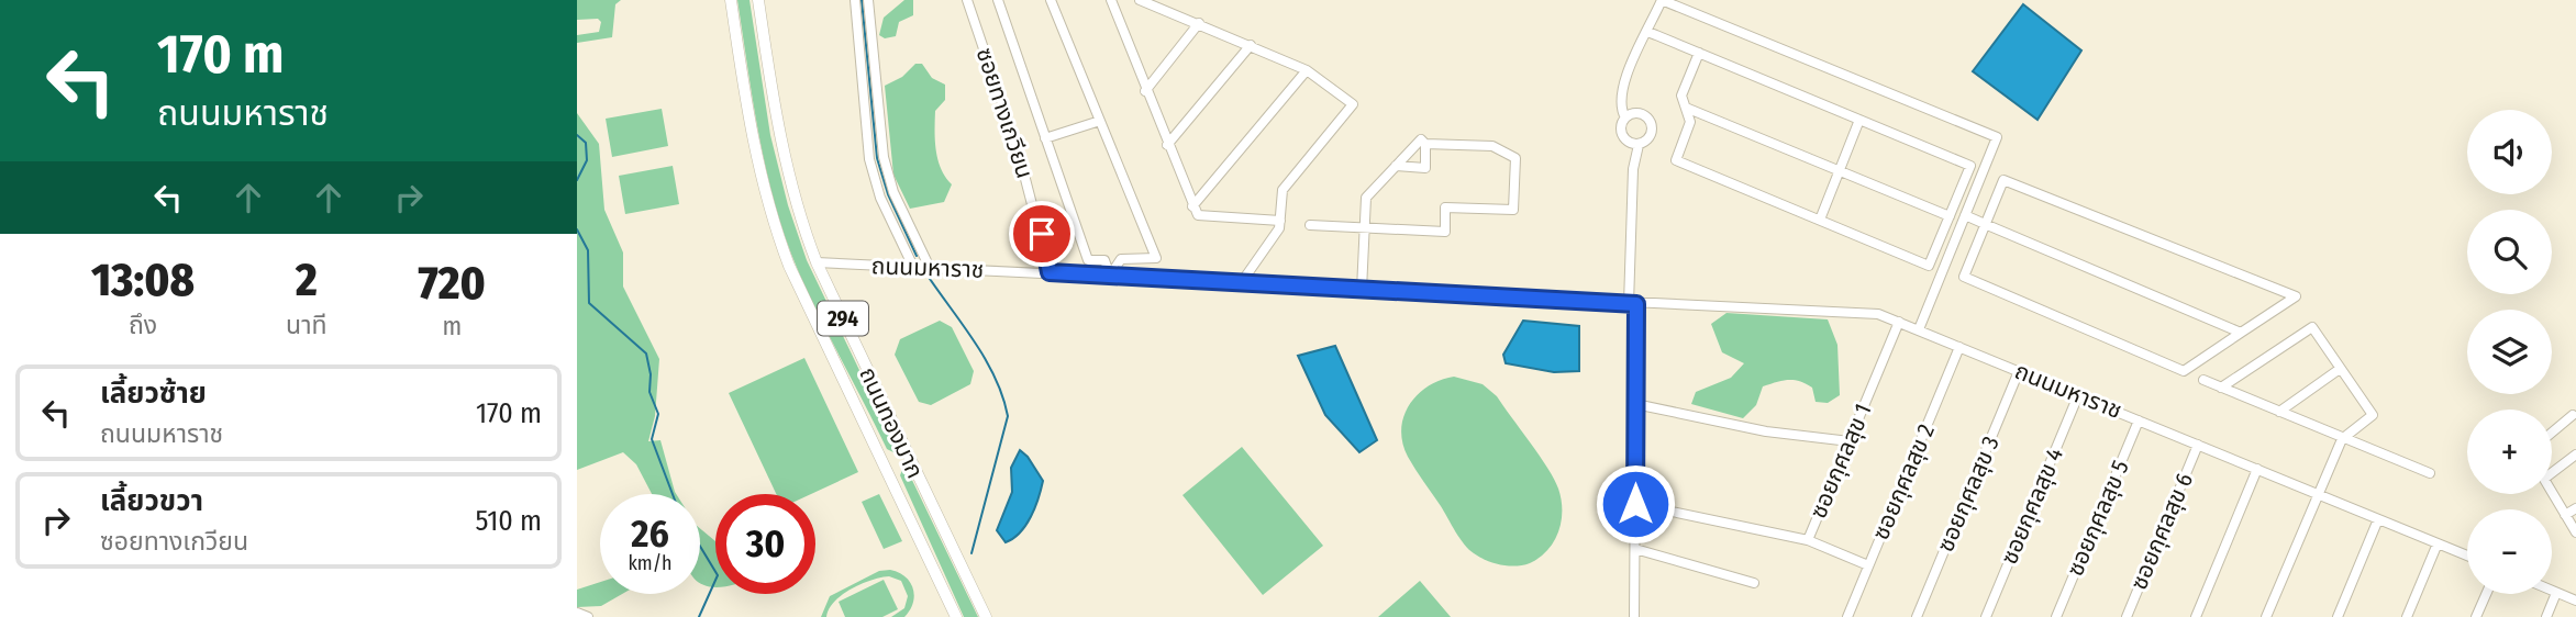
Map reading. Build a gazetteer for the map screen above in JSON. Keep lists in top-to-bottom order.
{
  "streets": {
    "main road": ["294", "ถนนทองมาก"],
    "street": [
      "ซอยทางเกวียน",
      "ถนนมหาราช",
      "ซอยกุศลสุข 1",
      "ซอยกุศลสุข 2",
      "ซอยกุศลสุข 3",
      "ซอยกุศลสุข 4",
      "ซอยกุศลสุข 5",
      "ซอยกุศลสุข 6"
    ]
  },
  "crossings": [
    ["ซอยทางเกวียน", "ถนนมหาราช"],
    ["ถนนมหาราช", "ถนนทองมาก"],
    ["ถนนมหาราช", "ซอยกุศลสุข 1"],
    ["ถนนมหาราช", "ซอยกุศลสุข 2"],
    ["ถนนมหาราช", "ซอยกุศลสุข 3"],
    ["ถนนมหาราช", "ซอยกุศลสุข 4"],
    ["ถนนมหาราช", "ซอยกุศลสุข 5"],
    ["ถนนมหาราช", "ซอยกุศลสุข 6"],
    ["ซอยกุศลสุข 1", "ซอยกุศลสุข 2"]
  ],
  "page": {
    "turn": ["170 m", "ถนนมหาราช"],
    "map_buttons": ["+", "−"],
    "eta": [
      "13:08",
      "ถึง",
      "2",
      "นาที",
      "720",
      "m"
    ],
    "list": [
      {
        "name": "เลี้ยวซ้าย",
        "note": "ถนนมหาราช",
        "value": "170 m"
      },
      {
        "name": "เลี้ยวขวา",
        "note": "ซอยทางเกวียน",
        "value": "510 m"
      }
    ],
    "speed": "26 km/h",
    "limit": "30"
  }
}
